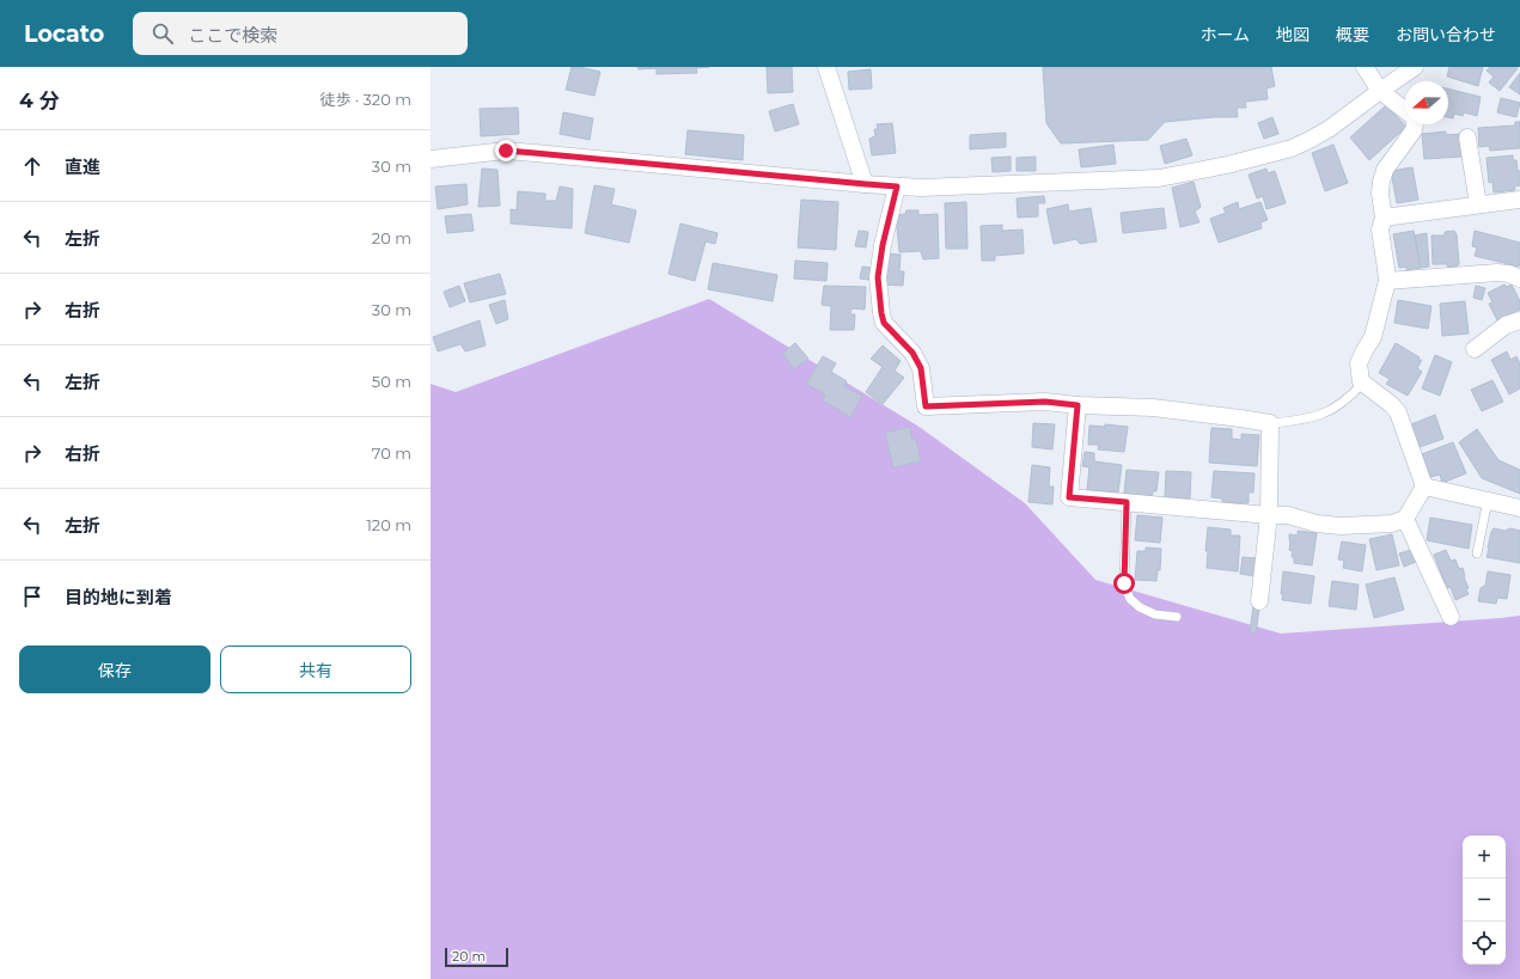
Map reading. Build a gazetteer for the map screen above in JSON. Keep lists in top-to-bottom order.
{
  "scale_bar": "20 m",
  "north": "left",
  "page": {
    "header": "Locato",
    "search": "ここで検索",
    "nav": [
      "ホーム",
      "地図",
      "概要",
      "お問い合わせ"
    ],
    "heading": ["4 分", "徒歩 · 320 m"],
    "list": [
      ["直進", "30 m"],
      ["左折", "20 m"],
      ["右折", "30 m"],
      ["左折", "50 m"],
      ["右折", "70 m"],
      ["左折", "120 m"],
      "目的地に到着"
    ],
    "buttons": ["保存", "共有"],
    "map_buttons": ["+", "−"],
    "scale": "20 m"
  }
}
